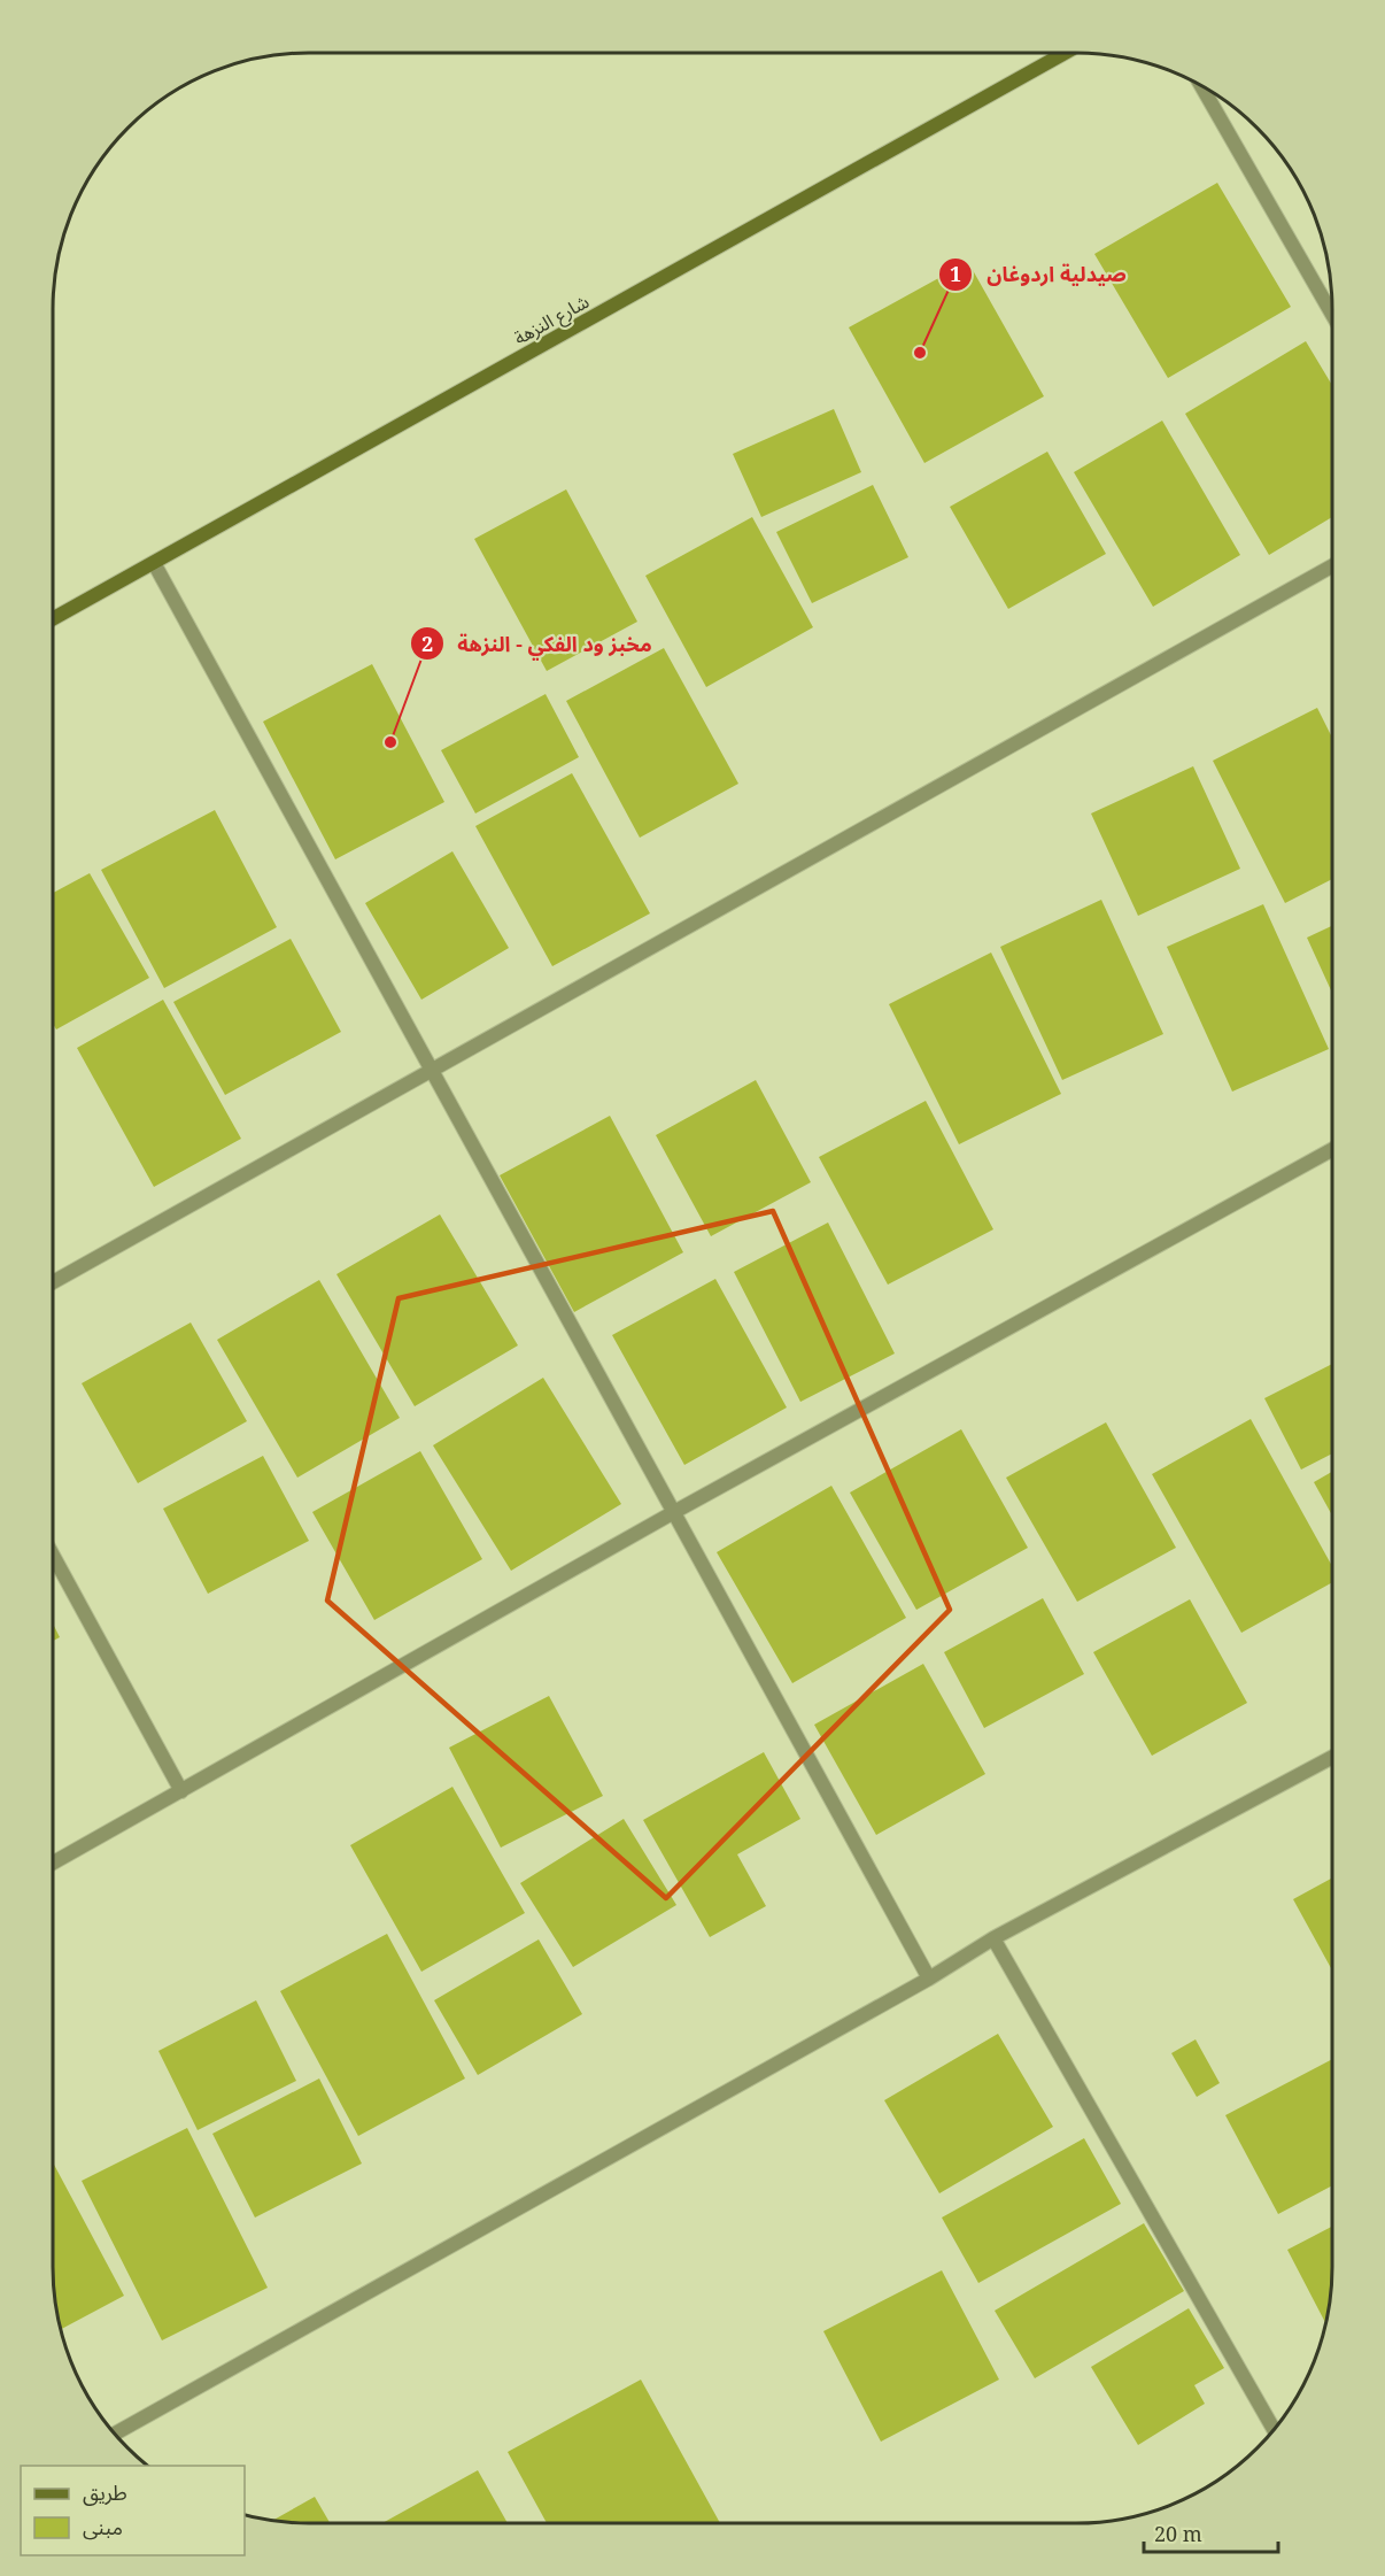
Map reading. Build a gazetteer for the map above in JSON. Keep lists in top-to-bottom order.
{
  "streets": {
    "street": ["شارع النزهة"]
  },
  "places": ["صيدلية اردوغان", "مخبز ود الفكي - النزهة"],
  "legend": ["طريق", "مبنى"],
  "scale_bar": "20 m"
}
